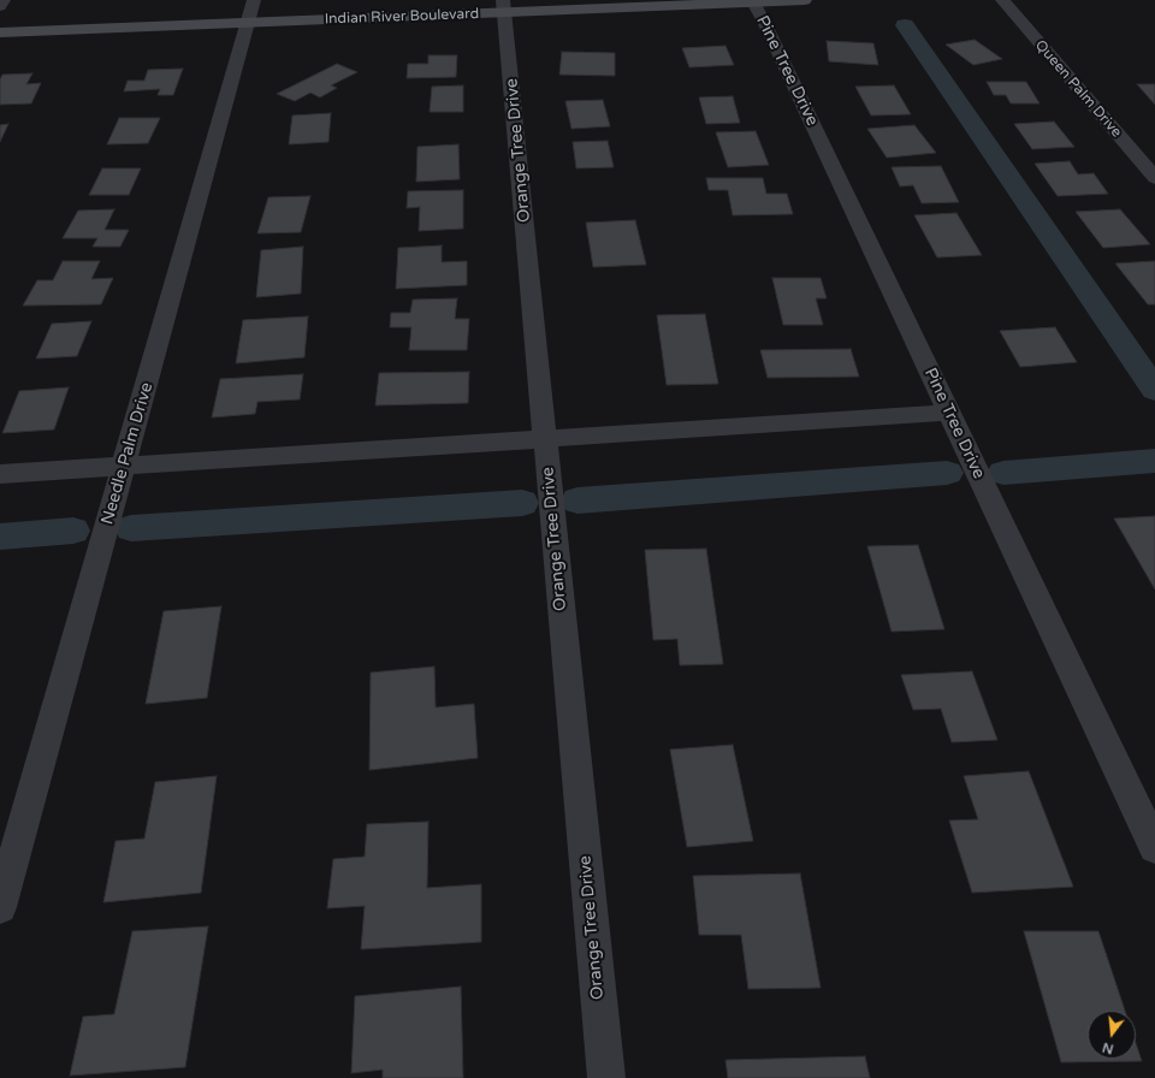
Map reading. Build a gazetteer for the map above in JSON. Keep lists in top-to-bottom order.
{
  "streets": {
    "main road": ["Indian River Boulevard"],
    "street": [
      "Pine Tree Drive",
      "Queen Palm Drive",
      "Orange Tree Drive",
      "Needle Palm Drive"
    ]
  },
  "crossings": [
    ["Indian River Boulevard", "Pine Tree Drive"],
    ["Indian River Boulevard", "Orange Tree Drive"],
    ["Indian River Boulevard", "Needle Palm Drive"]
  ],
  "north": "bottom"
}
